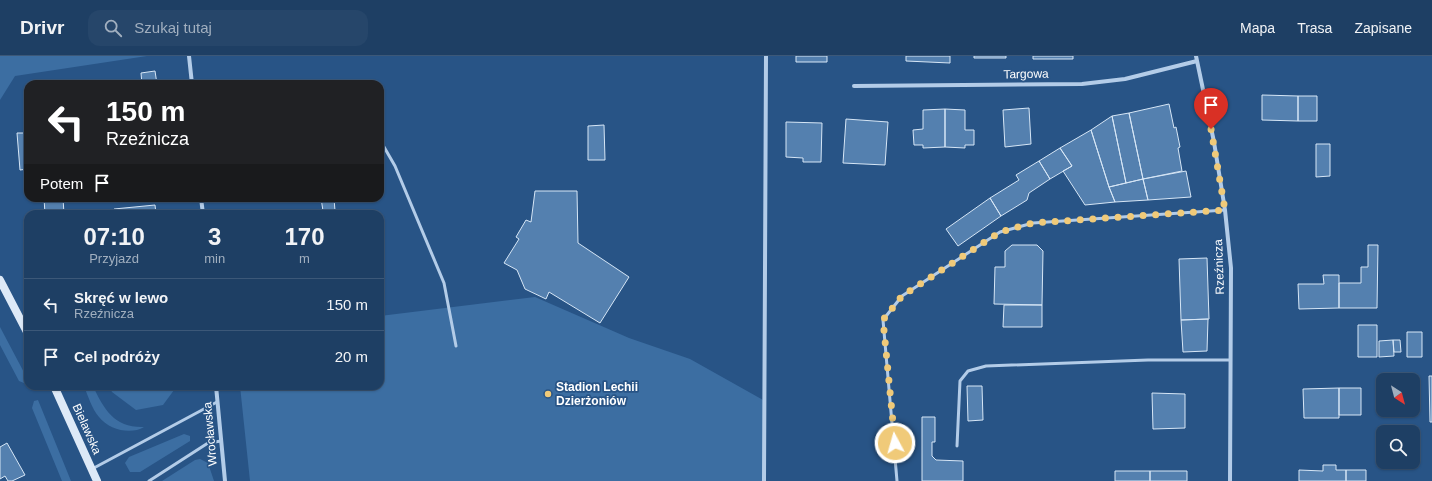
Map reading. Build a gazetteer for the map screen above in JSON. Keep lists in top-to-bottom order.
{
  "streets": {
    "main road": ["Bielawska"],
    "street": ["Targowa", "Rzeźnicza", "Wrocławska"]
  },
  "crossings": [
    ["Targowa", "Rzeźnicza"]
  ],
  "places": ["Stadion Lechii Dzierżoniów"],
  "north": "bottom right",
  "page": {
    "header": "Drivr",
    "search": "Szukaj tutaj",
    "nav": ["Mapa", "Trasa", "Zapisane"],
    "turn": ["150 m", "Rzeźnicza"],
    "then": "Potem",
    "eta": [
      "07:10",
      "Przyjazd",
      "3",
      "min",
      "170",
      "m"
    ],
    "list": [
      {
        "name": "Skręć w lewo",
        "note": "Rzeźnicza",
        "value": "150 m"
      },
      {
        "name": "Cel podróży",
        "value": "20 m"
      }
    ]
  }
}
